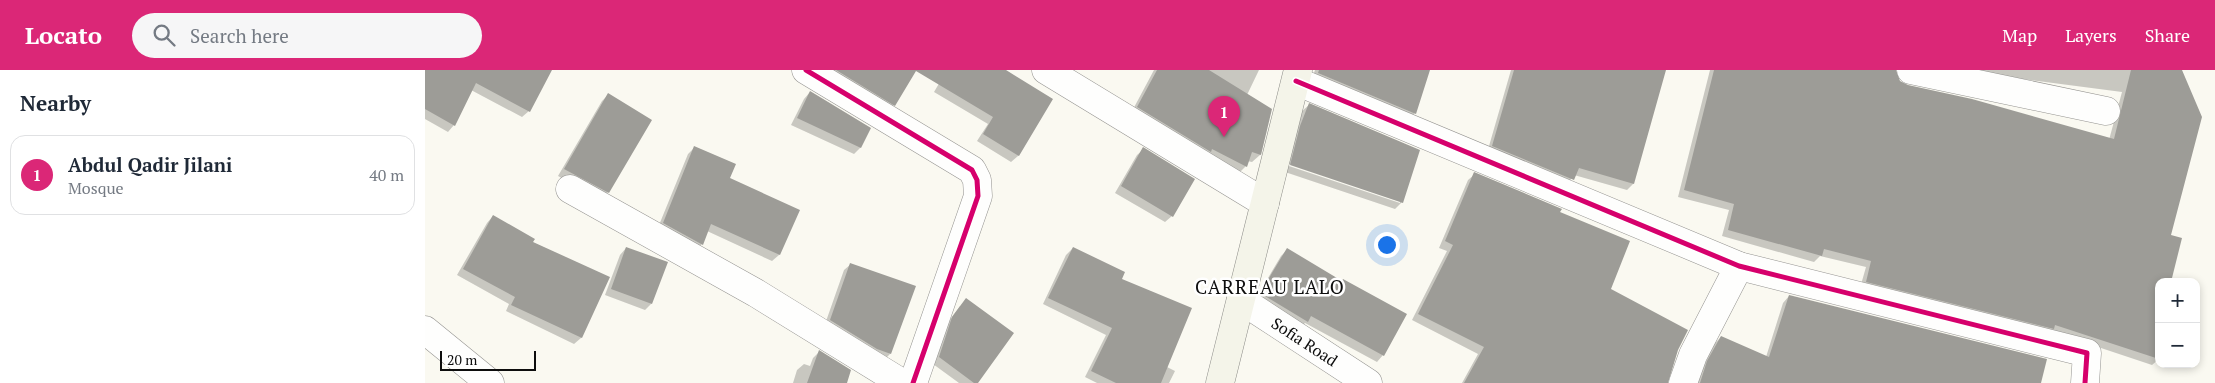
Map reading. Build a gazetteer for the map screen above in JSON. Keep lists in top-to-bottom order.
{
  "streets": {
    "street": ["Sofia Road"]
  },
  "districts": ["CARREAU LALO"],
  "scale_bar": "20 m",
  "page": {
    "header": "Locato",
    "search": "Search here",
    "nav": ["Map", "Layers", "Share"],
    "heading": "Nearby",
    "pins": "1",
    "list": [
      {
        "mark": "1",
        "name": "Abdul Qadir Jilani",
        "note": "Mosque",
        "value": "40 m"
      }
    ],
    "map_buttons": ["+", "−"],
    "scale": "20 m"
  }
}
